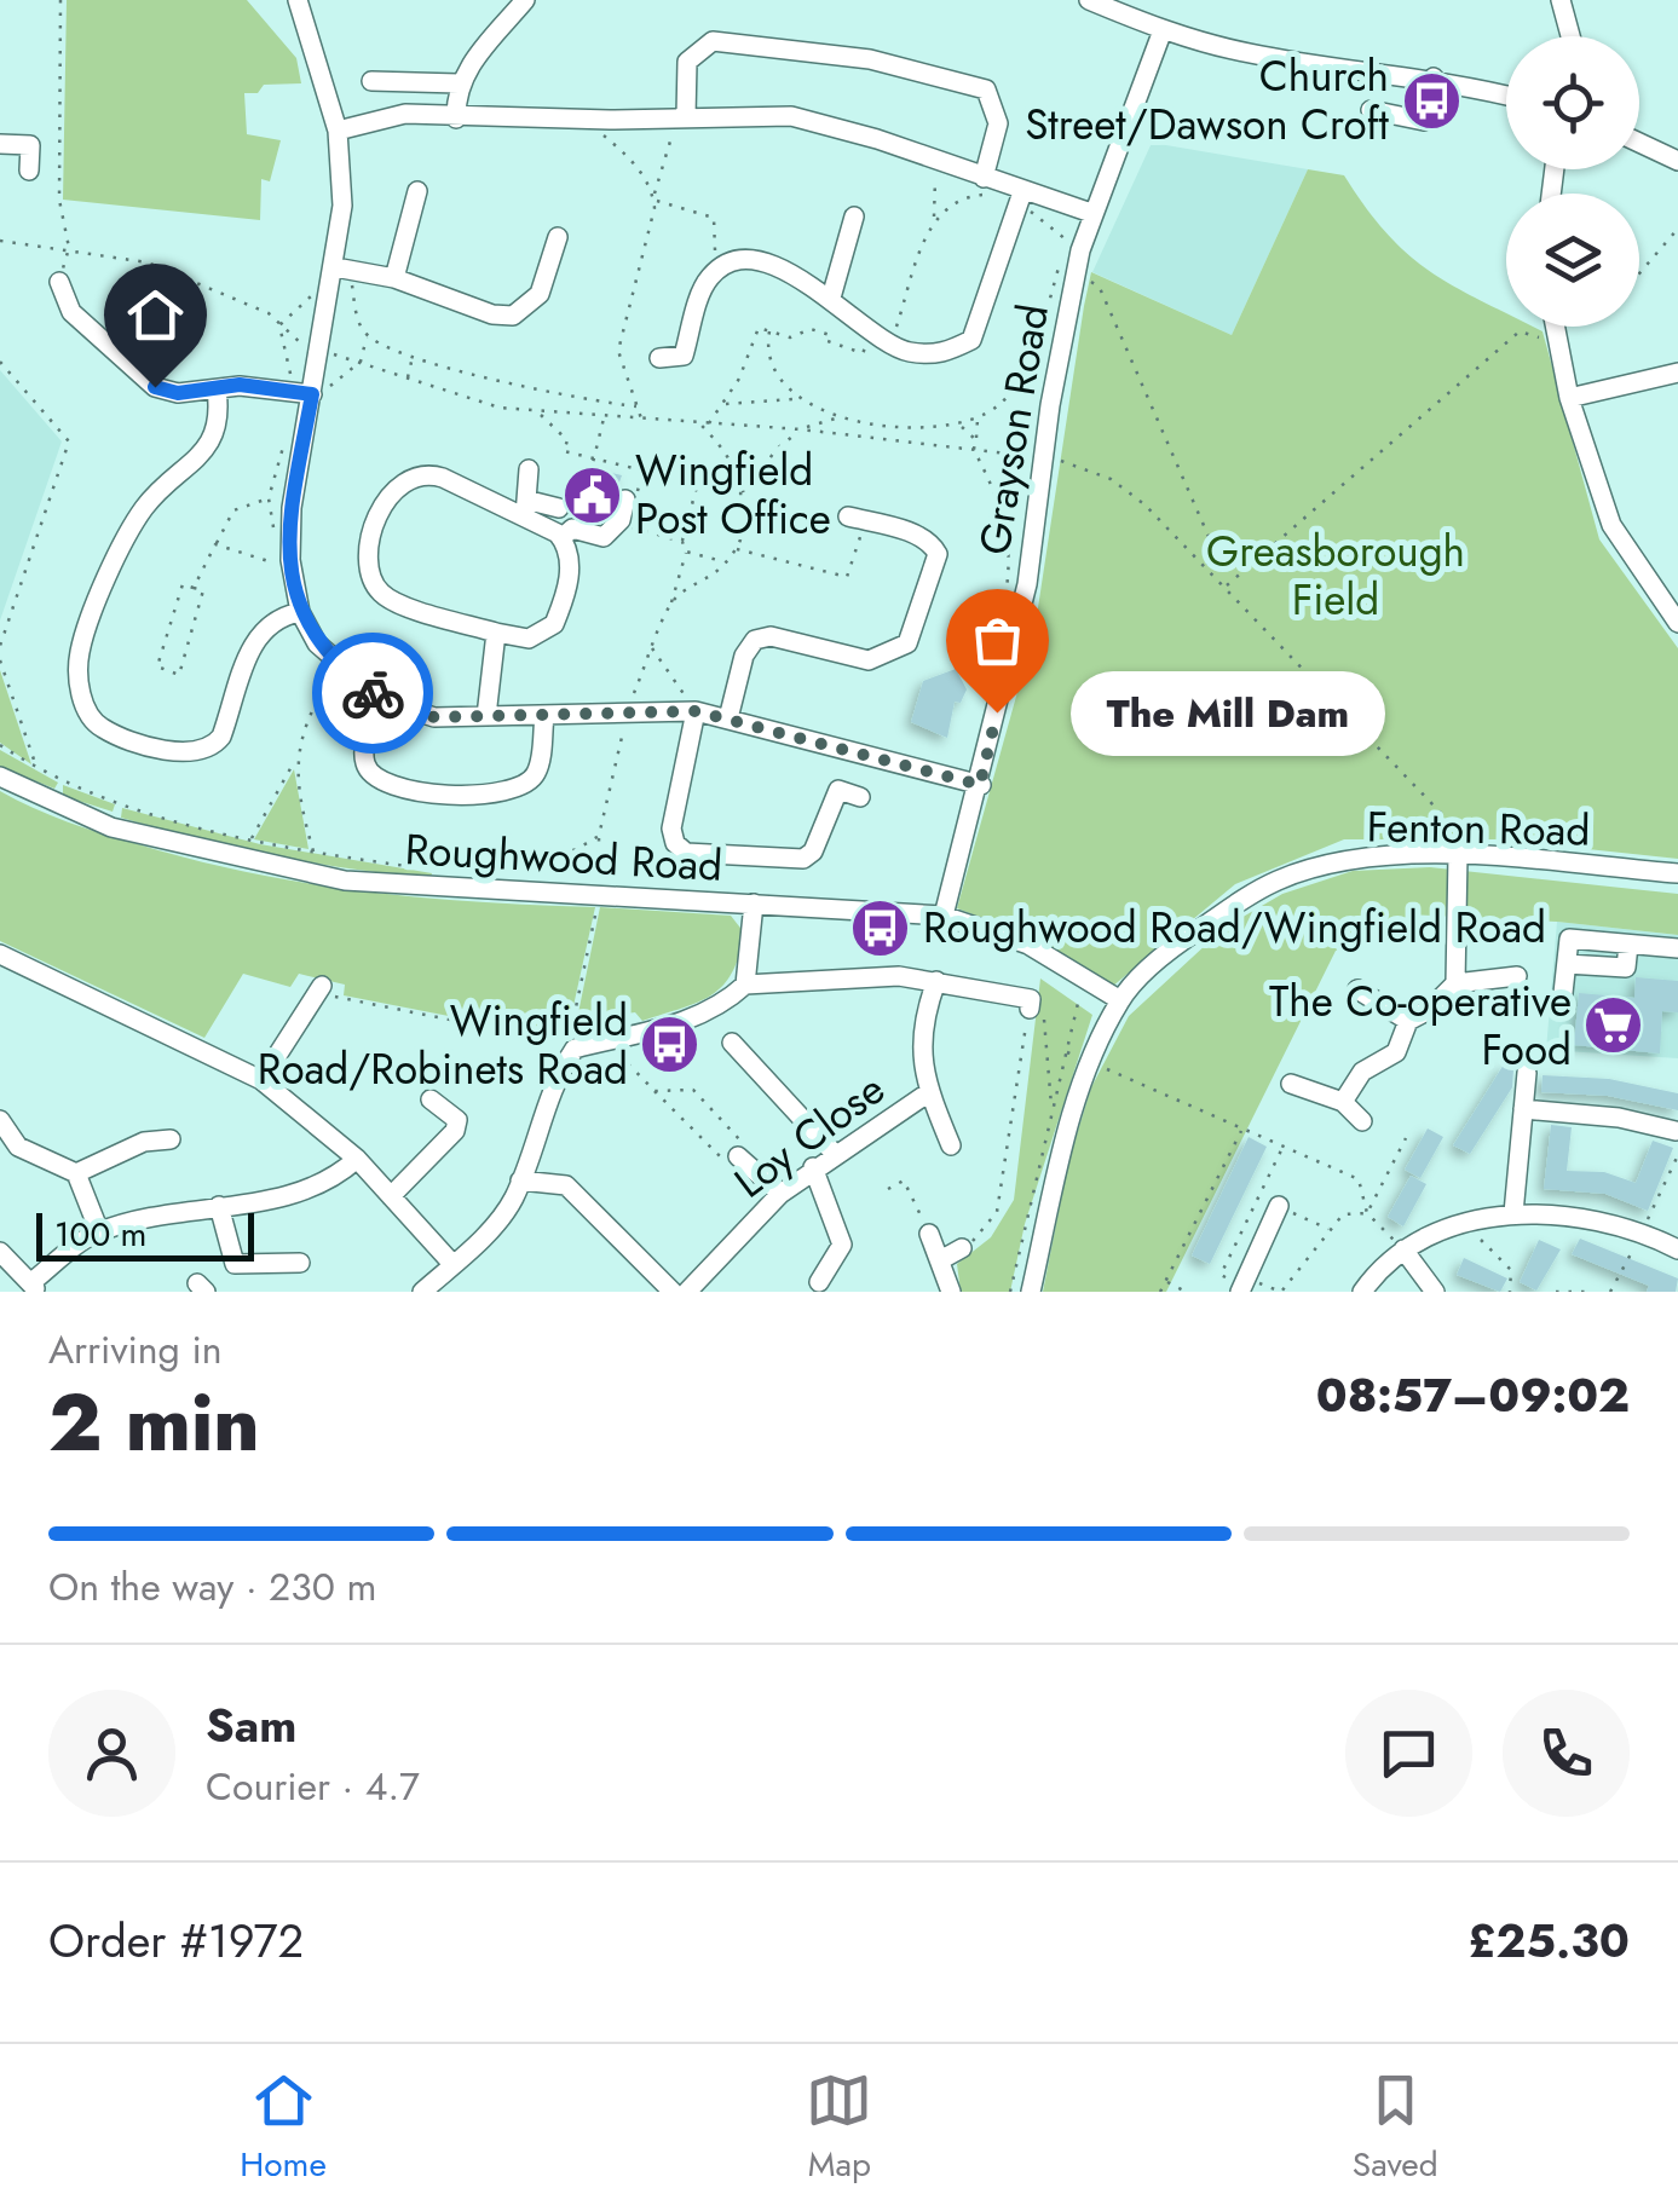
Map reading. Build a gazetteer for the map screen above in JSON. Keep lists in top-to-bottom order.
{
  "streets": {
    "street": [
      "Grayson Road",
      "Fenton Road",
      "Roughwood Road",
      "Loy Close"
    ]
  },
  "crossings": [
    ["Grayson Road", "Roughwood Road"],
    ["Fenton Road", "Roughwood Road"]
  ],
  "parks": ["Greasborough Field"],
  "places": {
    "bus stop": ["Church Street/Dawson Croft", "Roughwood Road/Wingfield Road", "Wingfield Road/Robinets Road"],
    "public building": ["Wingfield Post Office"],
    "other": ["The Mill Dam"],
    "supermarket": ["The Co-operative Food"]
  },
  "scale_bar": "100 m",
  "page": {
    "bubble": "The Mill Dam",
    "scale": "100 m",
    "heading": ["2 min", "Arriving in", "08:57–09:02"],
    "panel": [
      "Sam",
      "Courier · 4.7",
      "Order #1972",
      "£25.30"
    ],
    "bar": "On the way · 230 m",
    "tabs": ["Home", "Map", "Saved"]
  }
}
